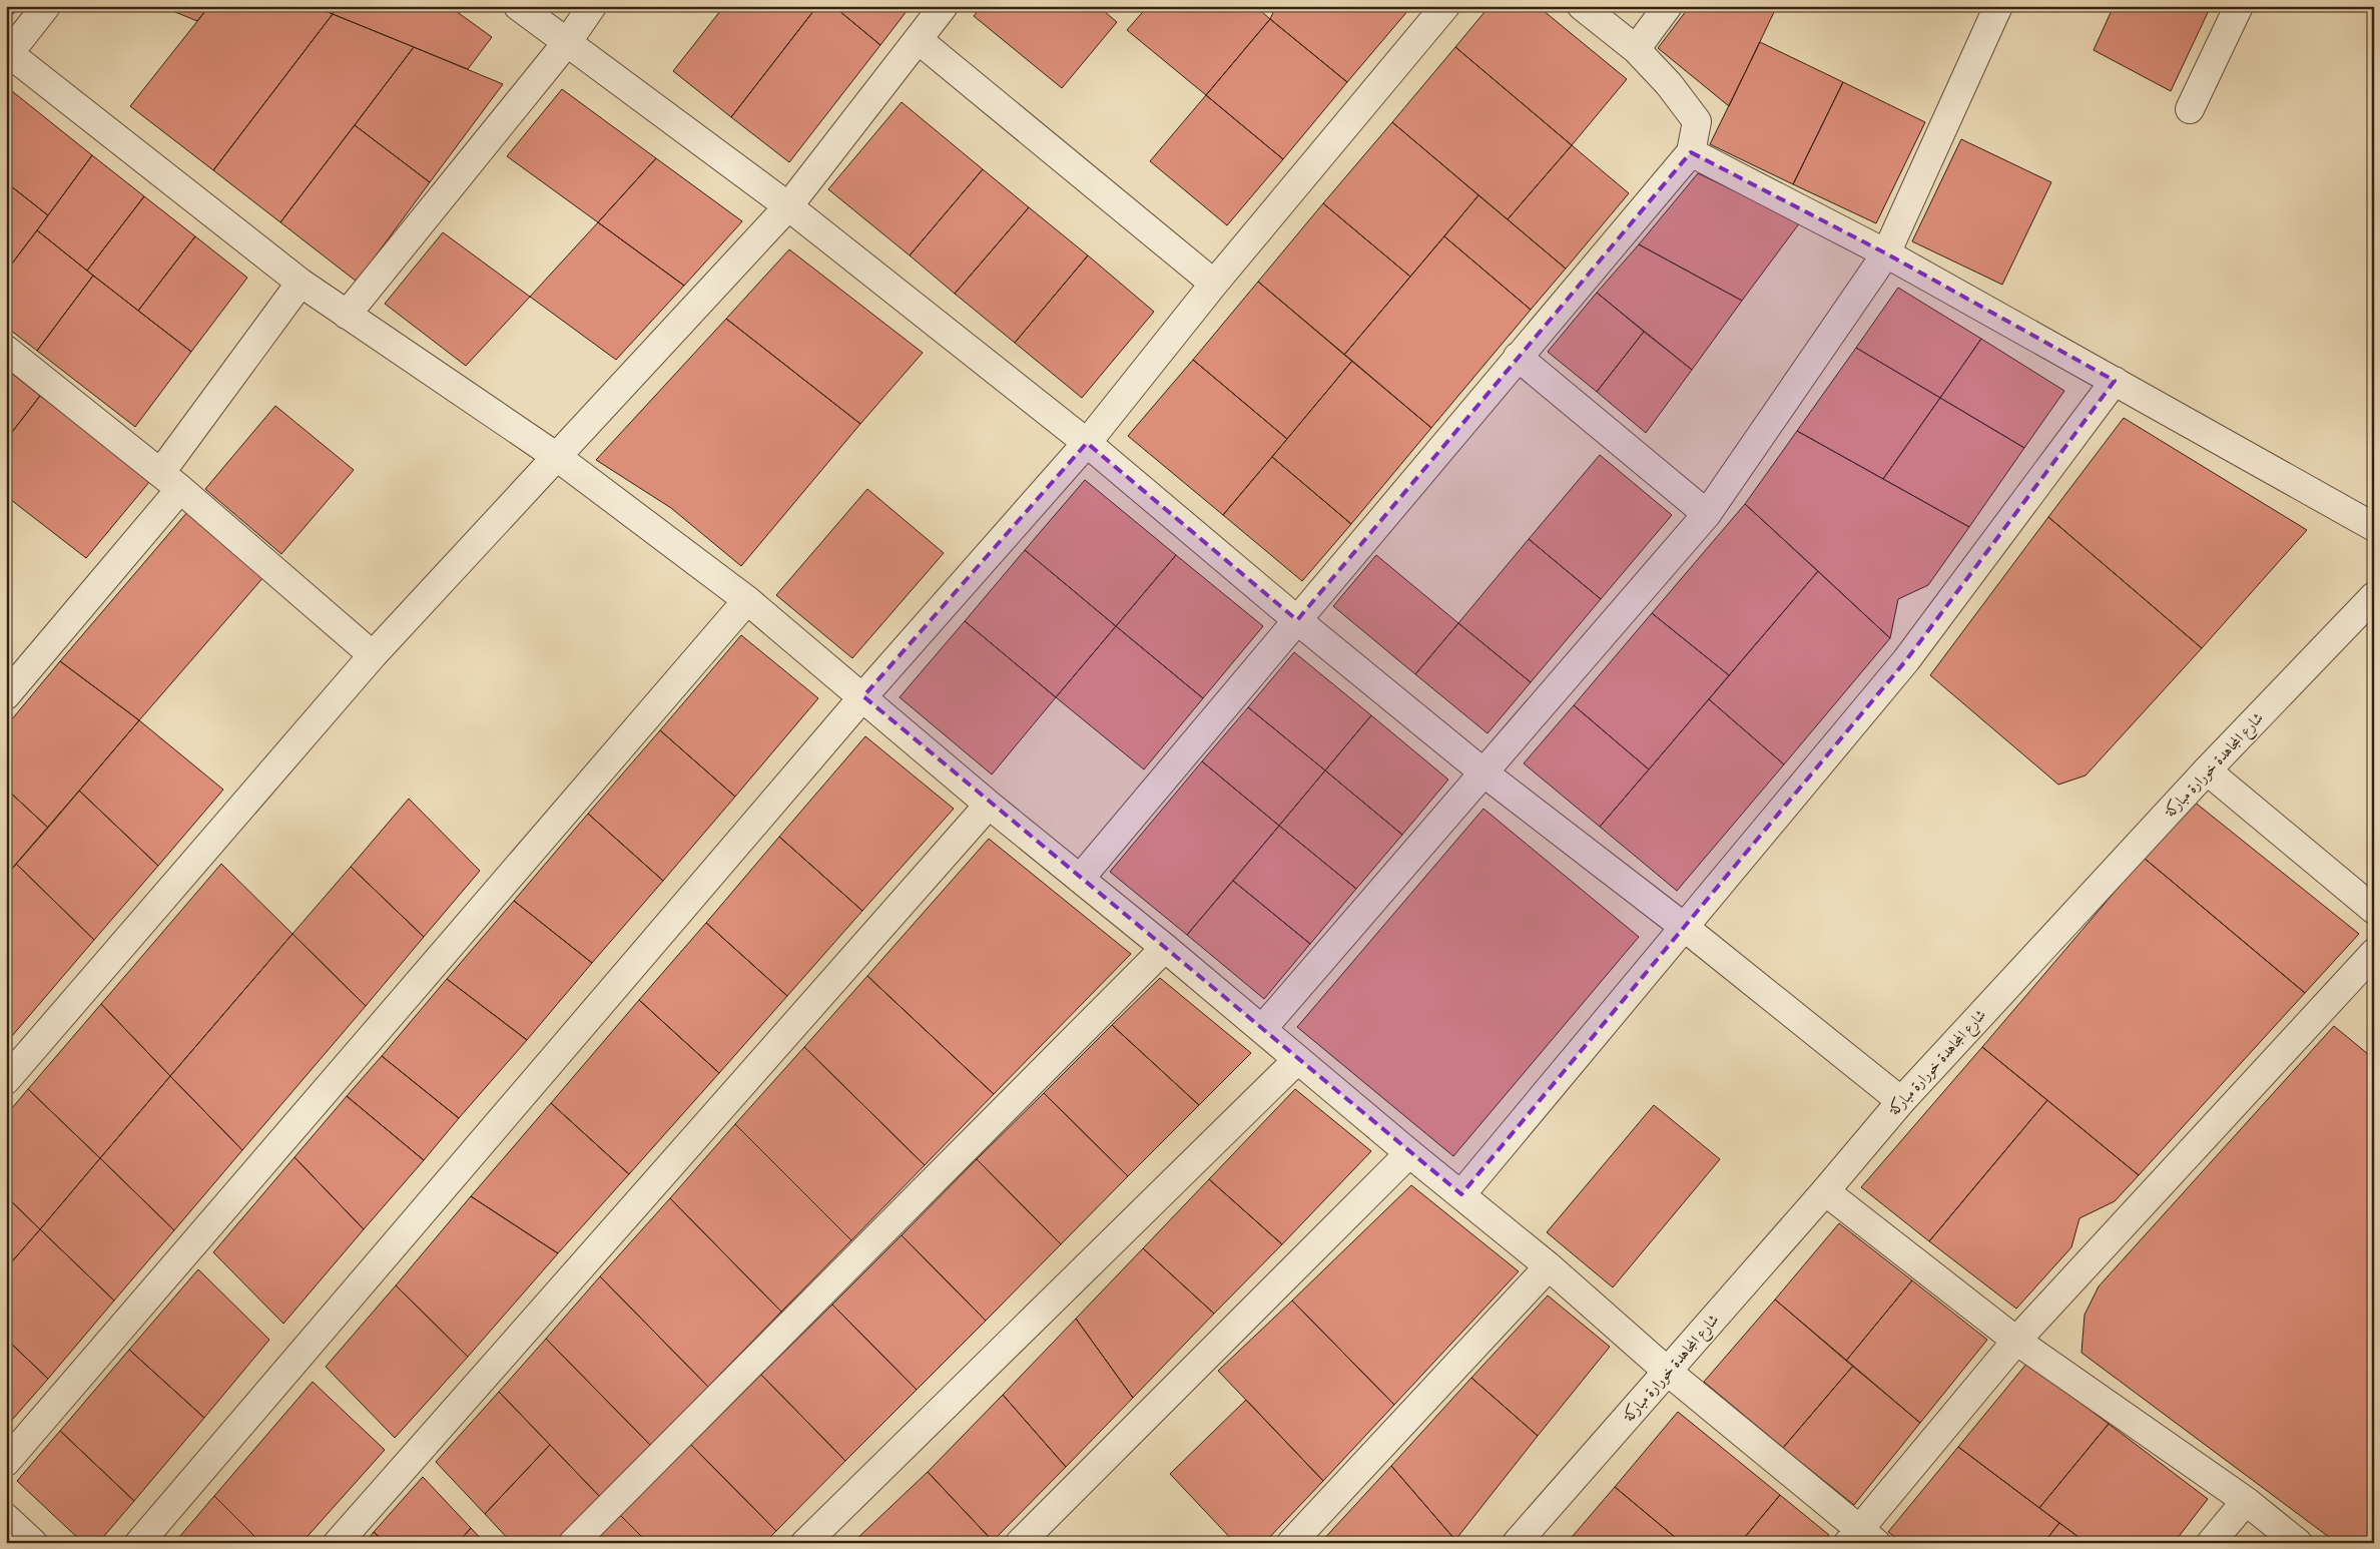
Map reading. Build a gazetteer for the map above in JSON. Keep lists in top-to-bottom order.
{
  "streets": {
    "street": ["شارع المجاهدة خورارة مباركة"]
  }
}
